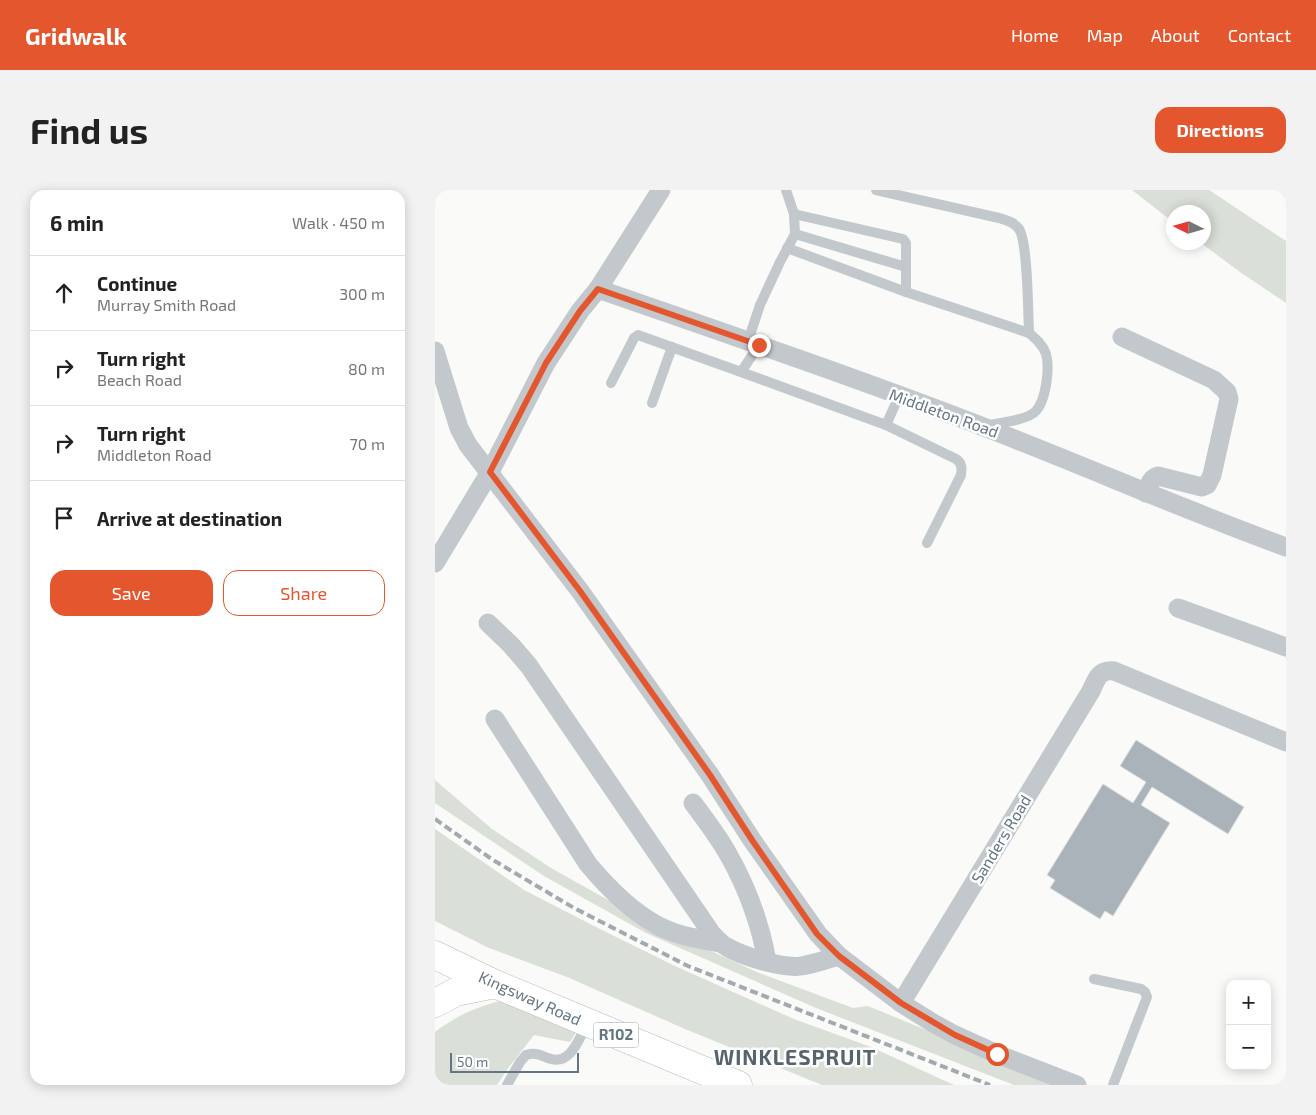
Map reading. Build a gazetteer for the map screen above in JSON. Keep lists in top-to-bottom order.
{
  "streets": {
    "main road": ["Kingsway Road", "R102"],
    "street": ["Middleton Road", "Sanders Road"]
  },
  "districts": ["WINKLESPRUIT"],
  "scale_bar": "50 m",
  "north": "left",
  "page": {
    "header": "Gridwalk",
    "nav": [
      "Home",
      "Map",
      "About",
      "Contact"
    ],
    "buttons": [
      "Directions",
      ["Save", "Share"]
    ],
    "title": "Find us",
    "heading": ["6 min", "Walk · 450 m"],
    "list": [
      ["Continue", "Murray Smith Road", "300 m"],
      ["Turn right", "Beach Road", "80 m"],
      ["Turn right", "Middleton Road", "70 m"],
      "Arrive at destination"
    ],
    "map_buttons": ["+", "−"],
    "scale": "50 m"
  }
}
